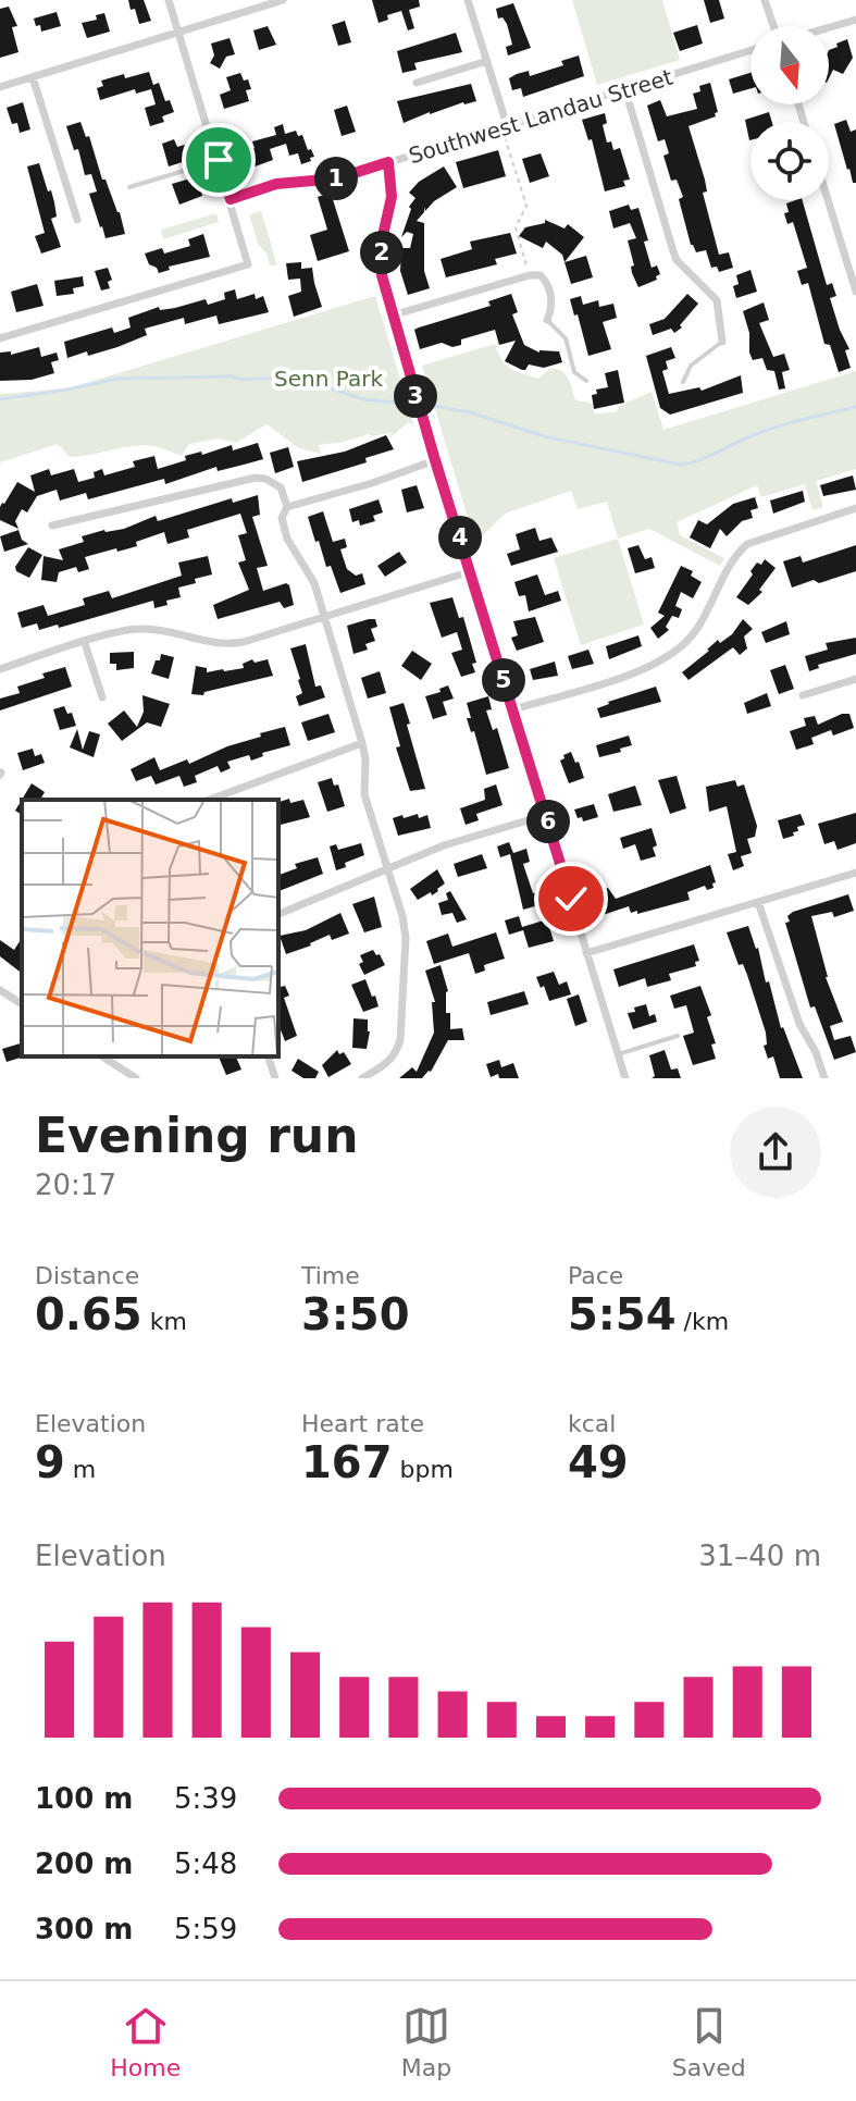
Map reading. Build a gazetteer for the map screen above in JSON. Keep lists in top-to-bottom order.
{
  "streets": {
    "street": ["Southwest Landau Street"]
  },
  "parks": ["Senn Park"],
  "north": "bottom",
  "page": {
    "pins": [
      "1",
      "2",
      "3",
      "4",
      "5",
      "6"
    ],
    "heading": ["Evening run", "20:17"],
    "stats": [
      ["Distance", "0.65 km"],
      ["Time", "3:50"],
      ["Pace", "5:54 /km"],
      ["Elevation", "9 m"],
      ["Heart rate", "167 bpm"],
      ["kcal", "49"]
    ],
    "chart": ["Elevation", "31–40 m"],
    "list": [
      {
        "name": "100 m",
        "note": "5:39"
      },
      {
        "name": "200 m",
        "note": "5:48"
      },
      {
        "name": "300 m",
        "note": "5:59"
      }
    ],
    "tabs": ["Home", "Map", "Saved"]
  }
}
